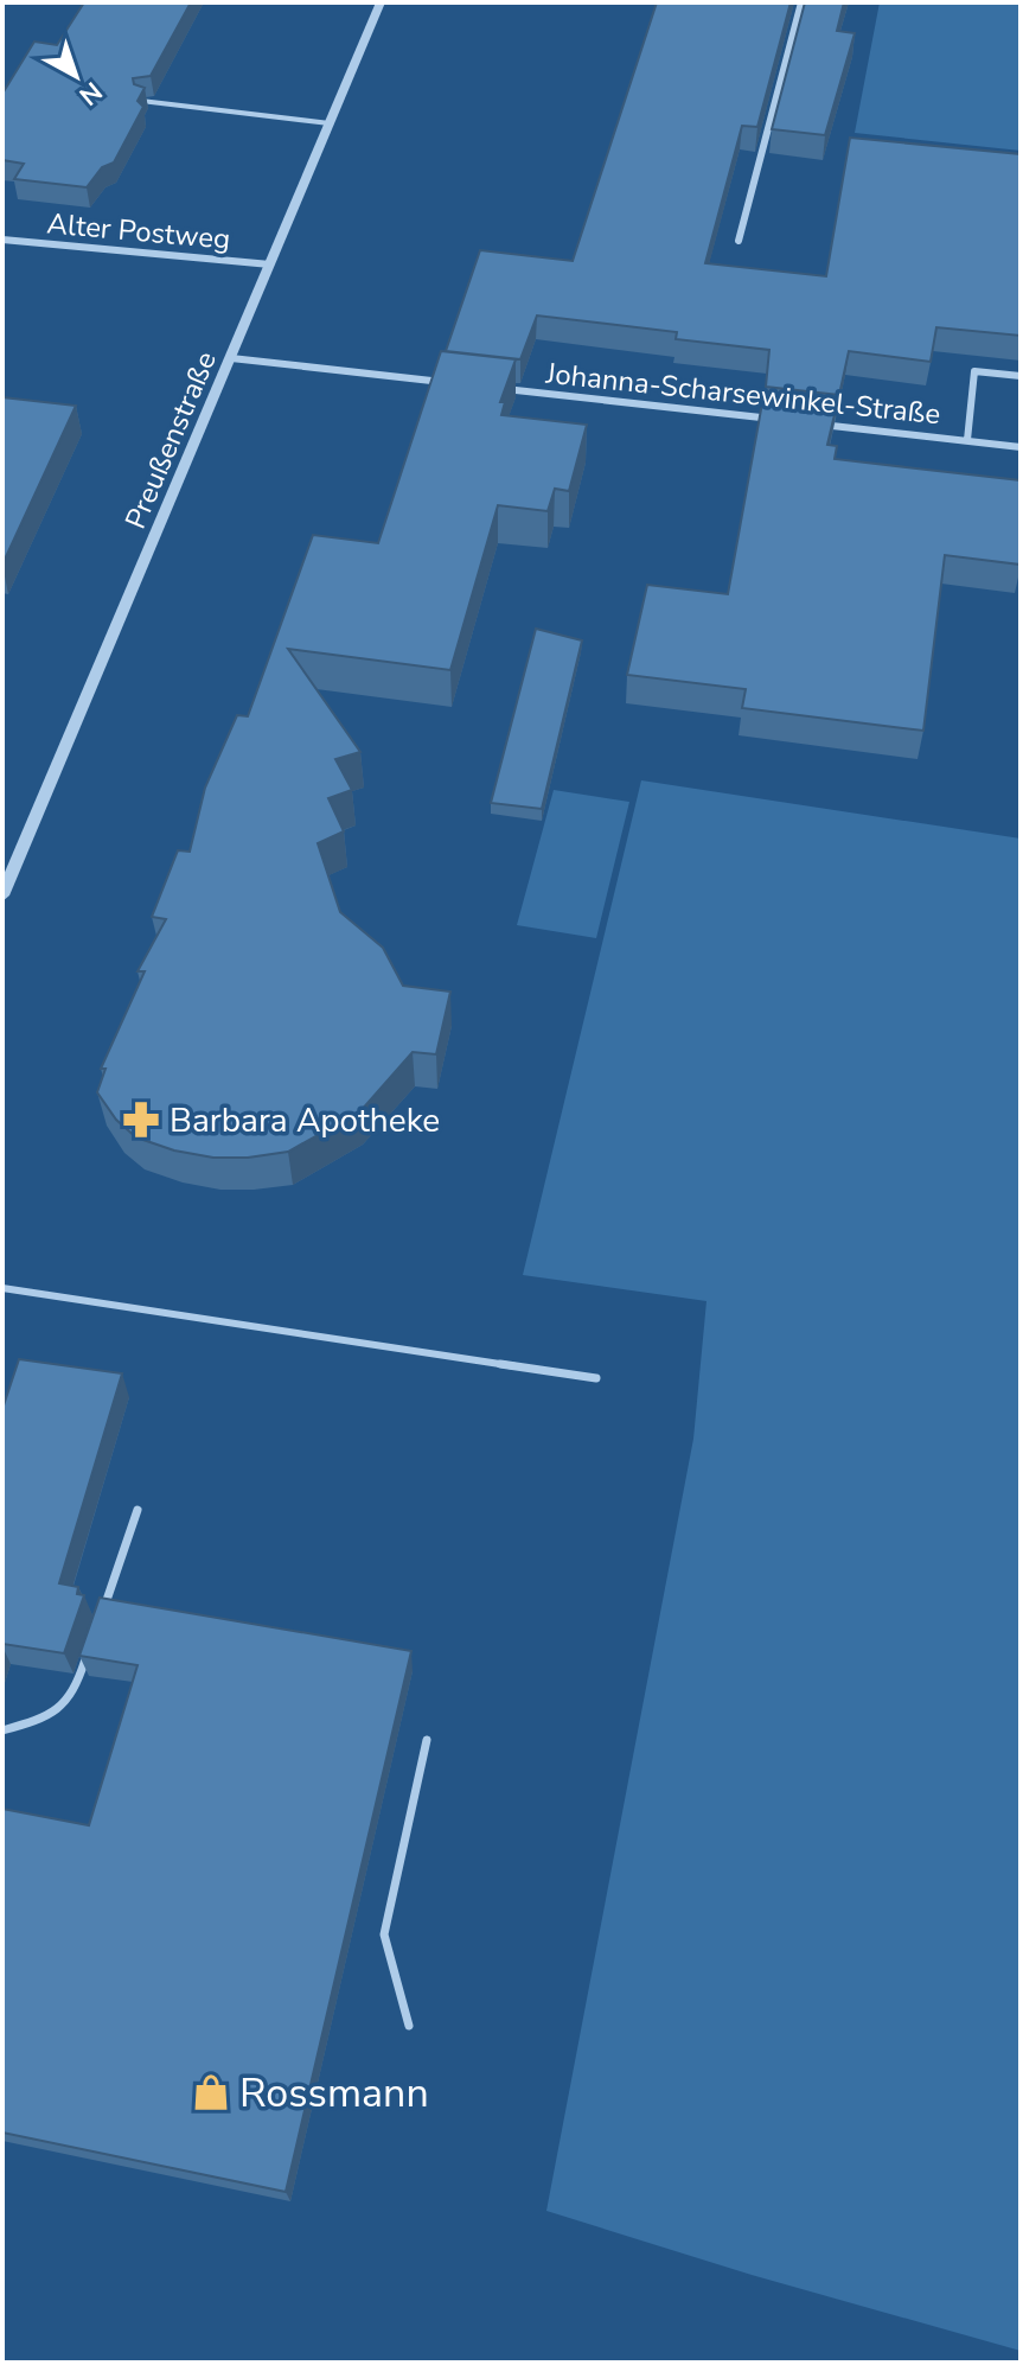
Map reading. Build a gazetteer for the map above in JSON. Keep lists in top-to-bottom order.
{
  "streets": {
    "street": ["Alter Postweg", "Johanna-Scharsewinkel-Straße", "Preußenstraße"]
  },
  "crossings": [
    ["Alter Postweg", "Preußenstraße"]
  ],
  "places": {
    "pharmacy": ["Barbara Apotheke"],
    "shop": ["Rossmann"]
  },
  "north": "bottom right"
}
